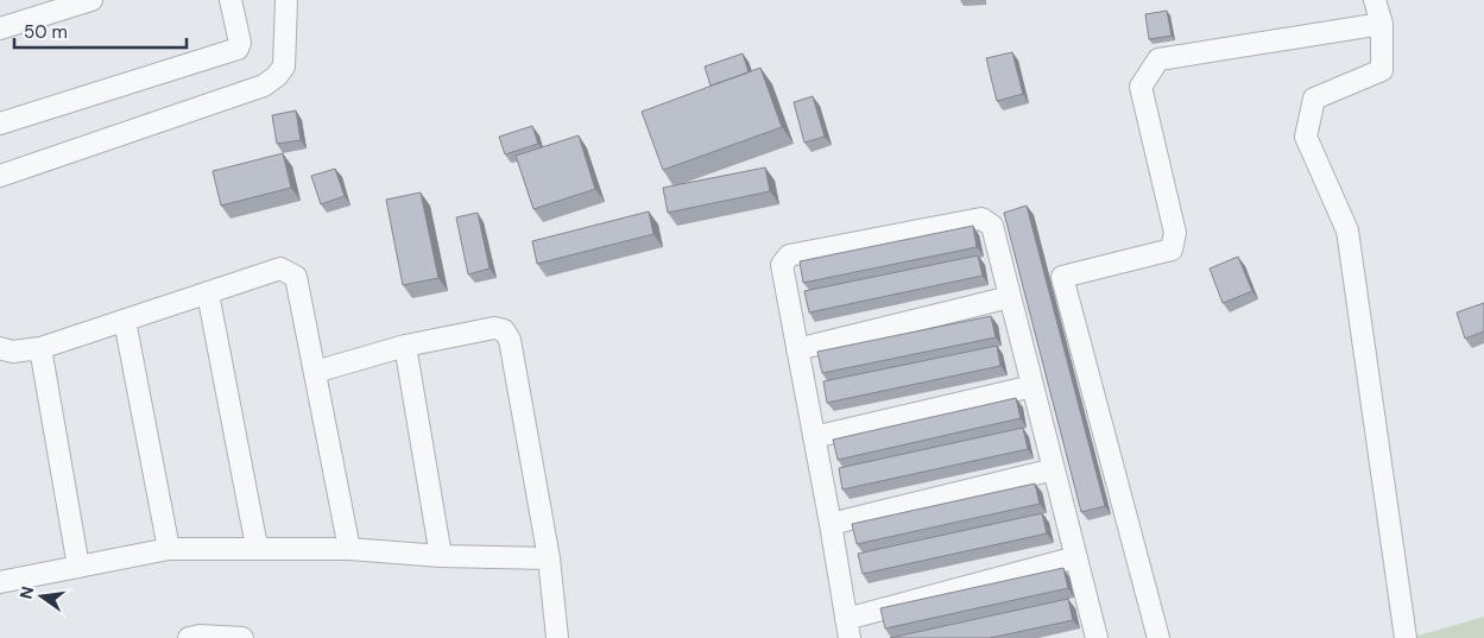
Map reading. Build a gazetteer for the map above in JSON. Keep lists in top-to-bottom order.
{
  "scale_bar": "50 m",
  "north": "left"
}
